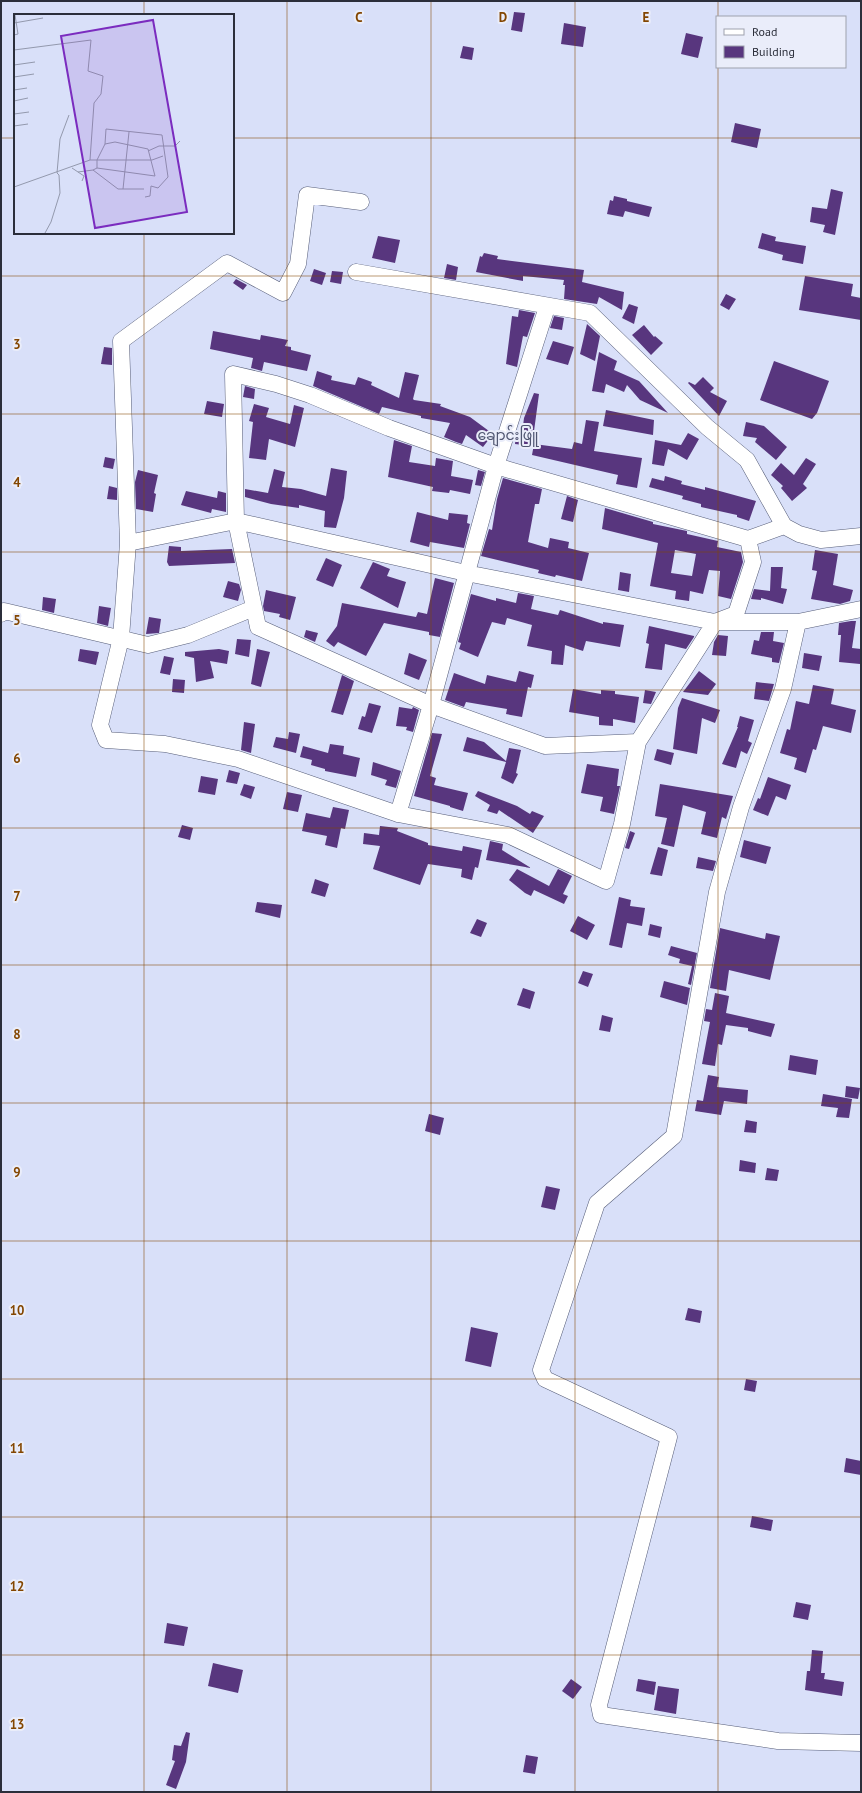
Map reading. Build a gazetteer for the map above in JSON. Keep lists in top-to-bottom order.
{
  "districts": ["ချောင်းဖြူ"],
  "legend": ["Road", "Building"],
  "grid": {
    "columns": ["C", "D", "E"],
    "rows": [
      "3",
      "4",
      "5",
      "6",
      "7",
      "8",
      "9",
      "10",
      "11",
      "12",
      "13"
    ]
  }
}
